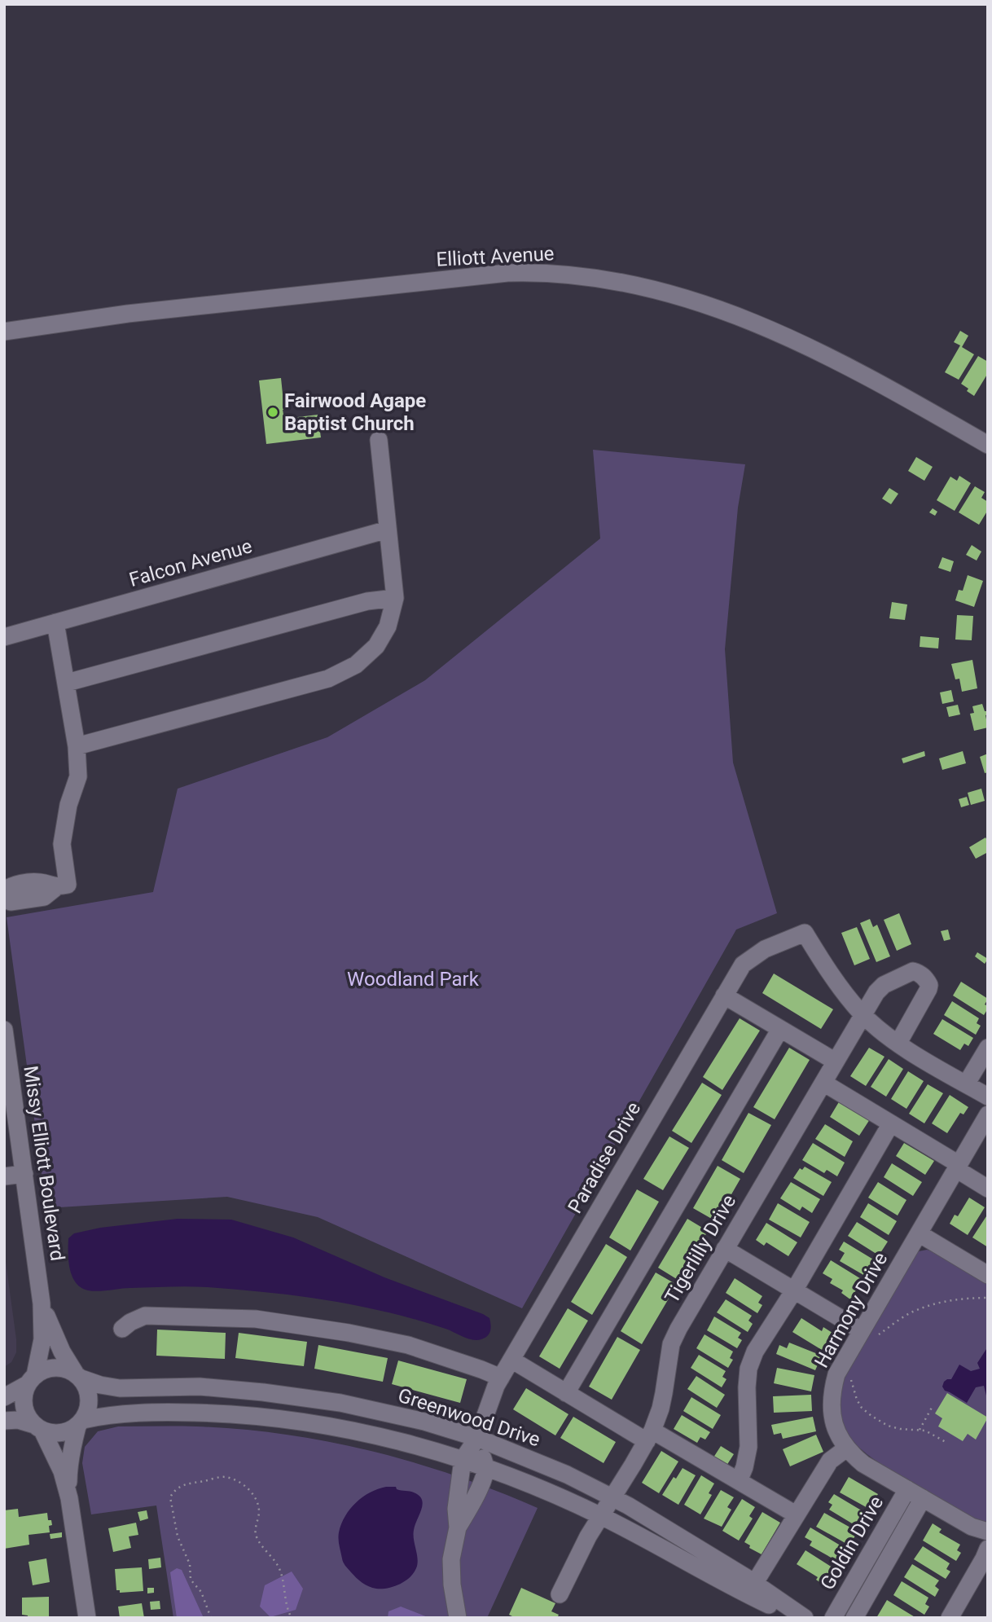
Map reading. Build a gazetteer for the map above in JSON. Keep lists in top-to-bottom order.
{
  "streets": {
    "street": [
      "Elliott Avenue",
      "Falcon Avenue",
      "Paradise Drive",
      "Missy Elliott Boulevard",
      "Tigerlilly Drive",
      "Harmony Drive",
      "Greenwood Drive",
      "Goldin Drive"
    ]
  },
  "crossings": [
    ["Paradise Drive", "Tigerlilly Drive"],
    ["Paradise Drive", "Greenwood Drive"],
    ["Missy Elliott Boulevard", "Greenwood Drive"],
    ["Tigerlilly Drive", "Greenwood Drive"],
    ["Harmony Drive", "Goldin Drive"]
  ],
  "parks": ["Woodland Park"],
  "places": ["Fairwood Agape Baptist Church"]
}
